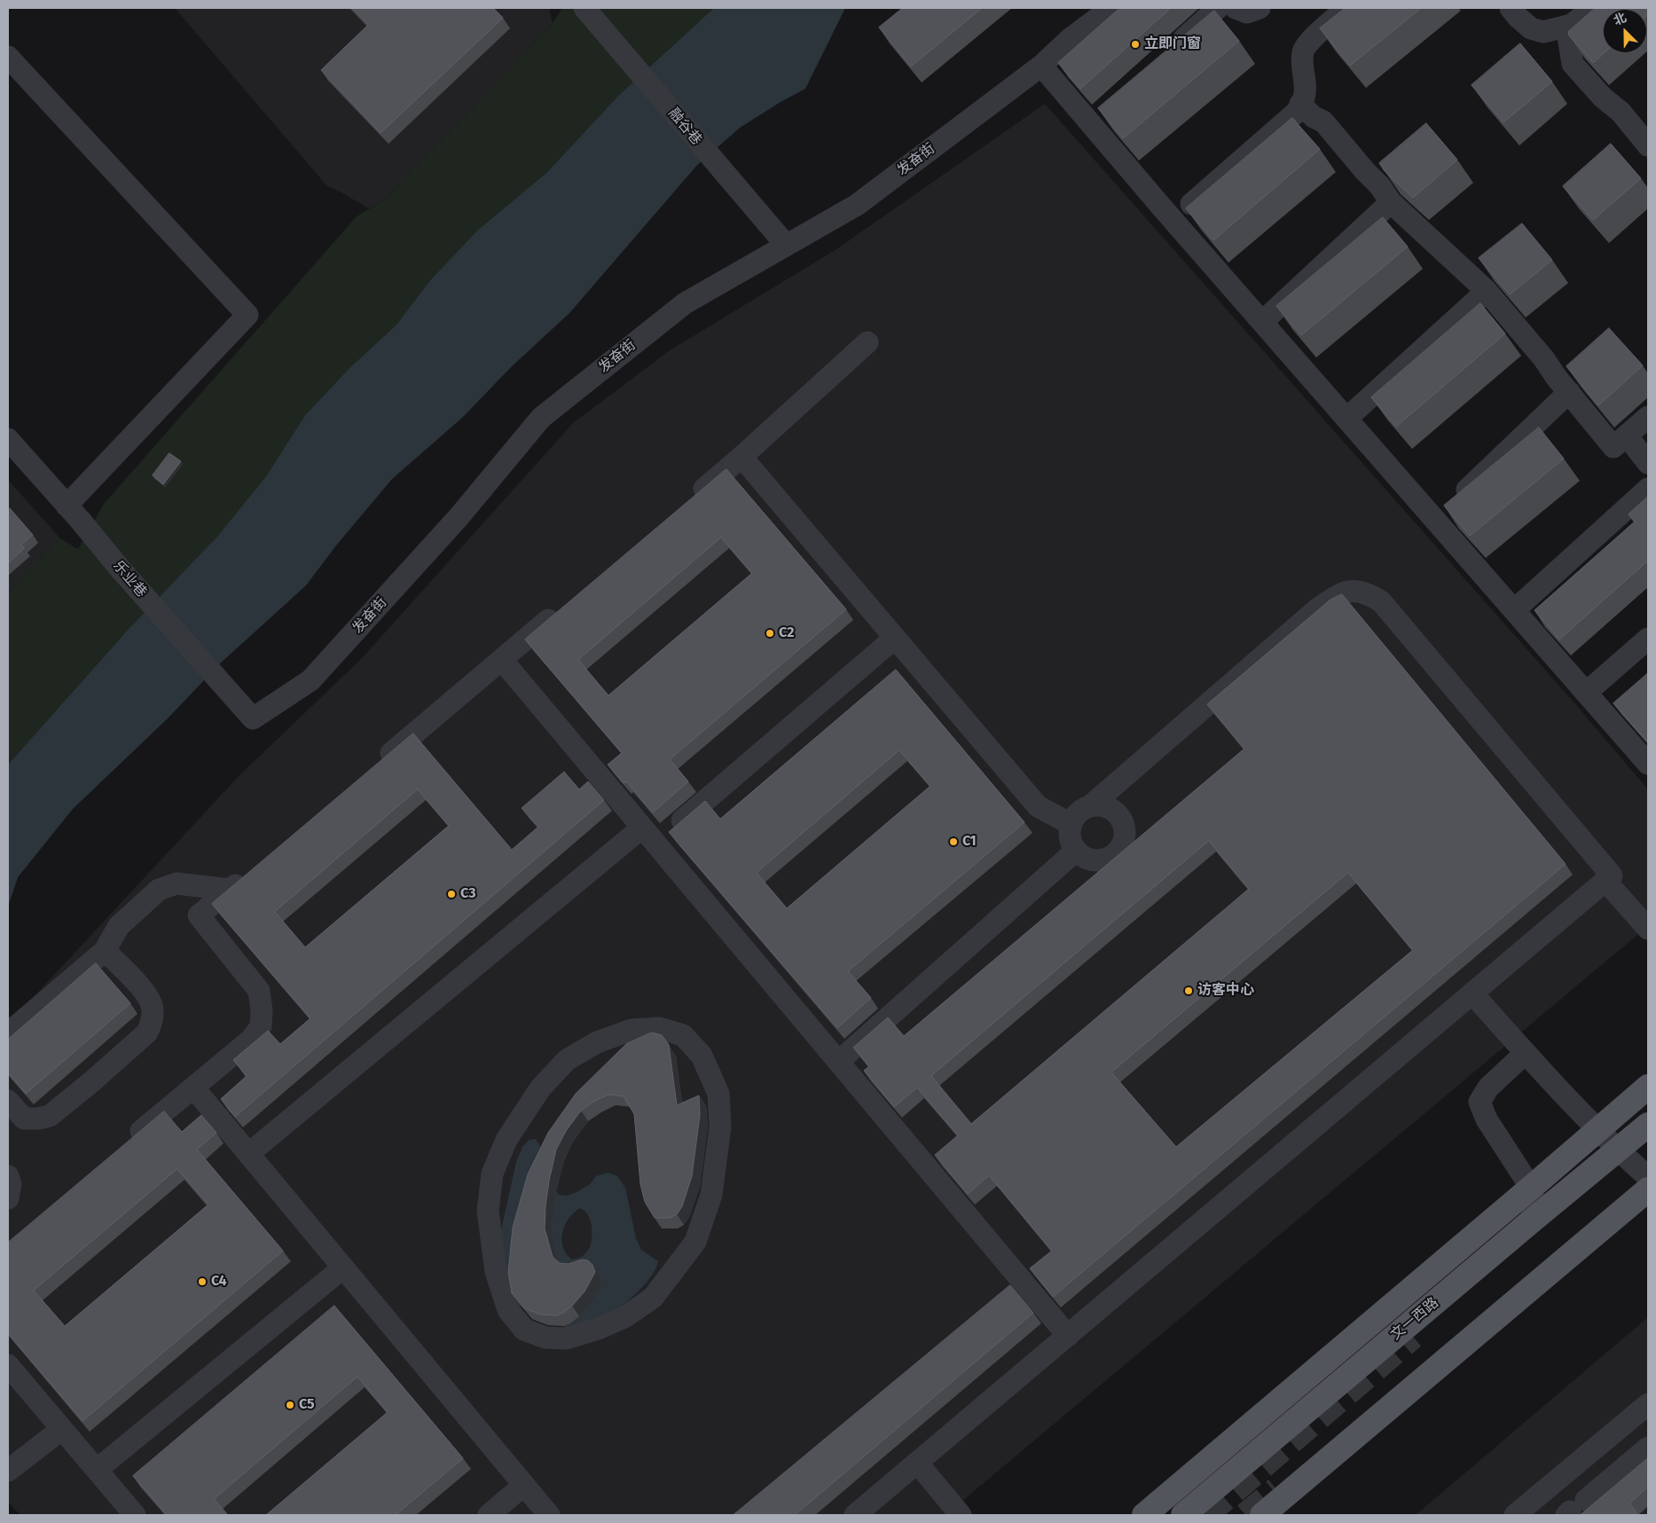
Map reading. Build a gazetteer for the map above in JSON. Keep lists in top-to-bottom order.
{
  "streets": {
    "main road": ["文一西路"],
    "street": ["融谷巷", "发奋街", "乐业巷"]
  },
  "crossings": [
    ["融谷巷", "发奋街"],
    ["发奋街", "乐业巷"]
  ],
  "places": [
    "立即门窗",
    "C2",
    "C1",
    "C3",
    "访客中心",
    "C4",
    "C5"
  ],
  "north": "top left"
}
